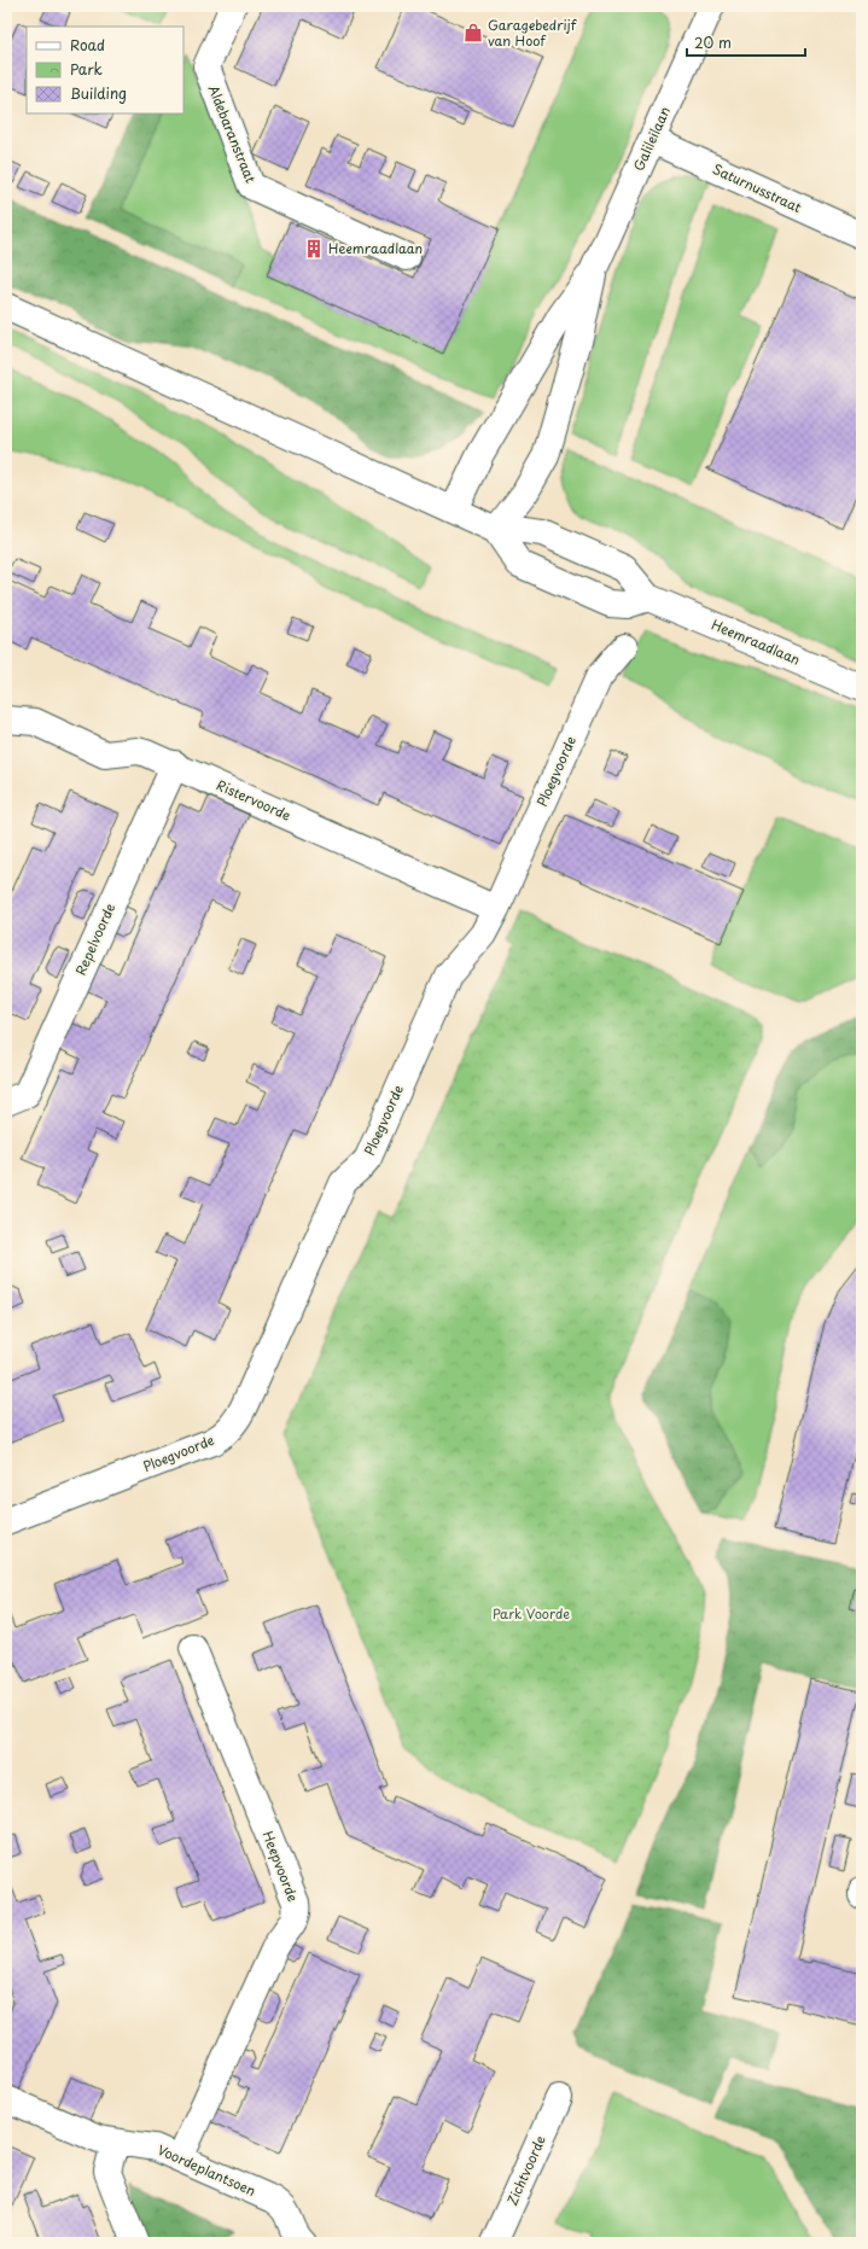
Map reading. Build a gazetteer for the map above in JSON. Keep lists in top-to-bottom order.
{
  "streets": {
    "street": [
      "Aldebaranstraat",
      "Galileilaan",
      "Saturnusstraat",
      "Heemraadlaan",
      "Ploegvoorde",
      "Ristervoorde",
      "Repelvoorde",
      "Heepvoorde",
      "Voordeplantsoen",
      "Zichtvoorde"
    ]
  },
  "crossings": [
    ["Galileilaan", "Saturnusstraat"],
    ["Galileilaan", "Heemraadlaan"],
    ["Ploegvoorde", "Ristervoorde"],
    ["Ristervoorde", "Repelvoorde"],
    ["Heepvoorde", "Voordeplantsoen"]
  ],
  "parks": ["Park Voorde"],
  "places": {
    "shop": ["Garagebedrijf van Hoof"],
    "building": ["Heemraadlaan"]
  },
  "legend": ["Road", "Park", "Building"],
  "scale_bar": "20 m"
}
